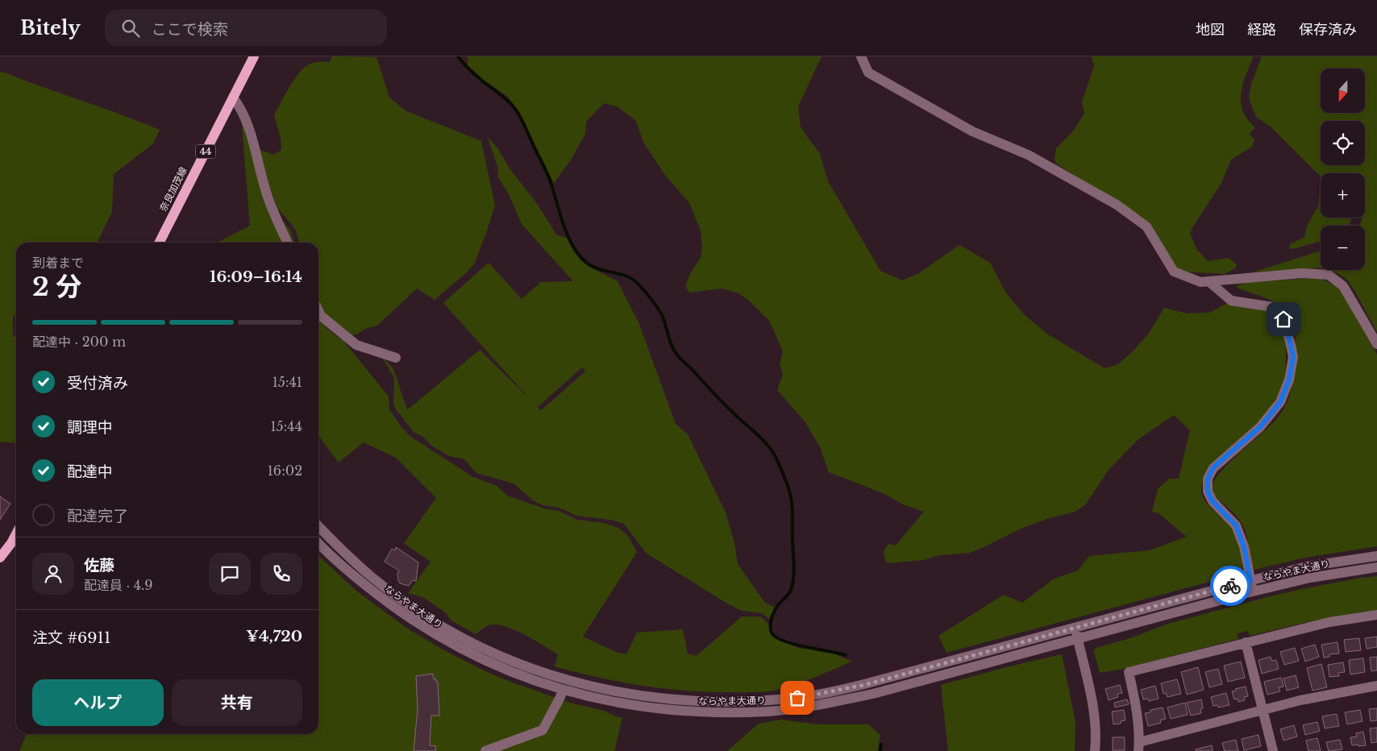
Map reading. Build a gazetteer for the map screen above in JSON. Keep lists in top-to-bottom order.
{
  "streets": {
    "main road": ["44", "奈良加茂線"],
    "street": ["ならやま大通り"]
  },
  "north": "bottom",
  "page": {
    "header": "Bitely",
    "search": "ここで検索",
    "nav": ["地図", "経路", "保存済み"],
    "map_buttons": ["+", "−"],
    "heading": ["2 分", "到着まで", "16:09–16:14"],
    "panel": [
      "佐藤",
      "配達員 · 4.9",
      "注文 #6911",
      "¥4,720"
    ],
    "bar": "配達中 · 200 m",
    "list": [
      ["受付済み", "15:41"],
      ["調理中", "15:44"],
      ["配達中", "16:02"],
      "配達完了"
    ],
    "buttons": ["ヘルプ", "共有"]
  }
}
